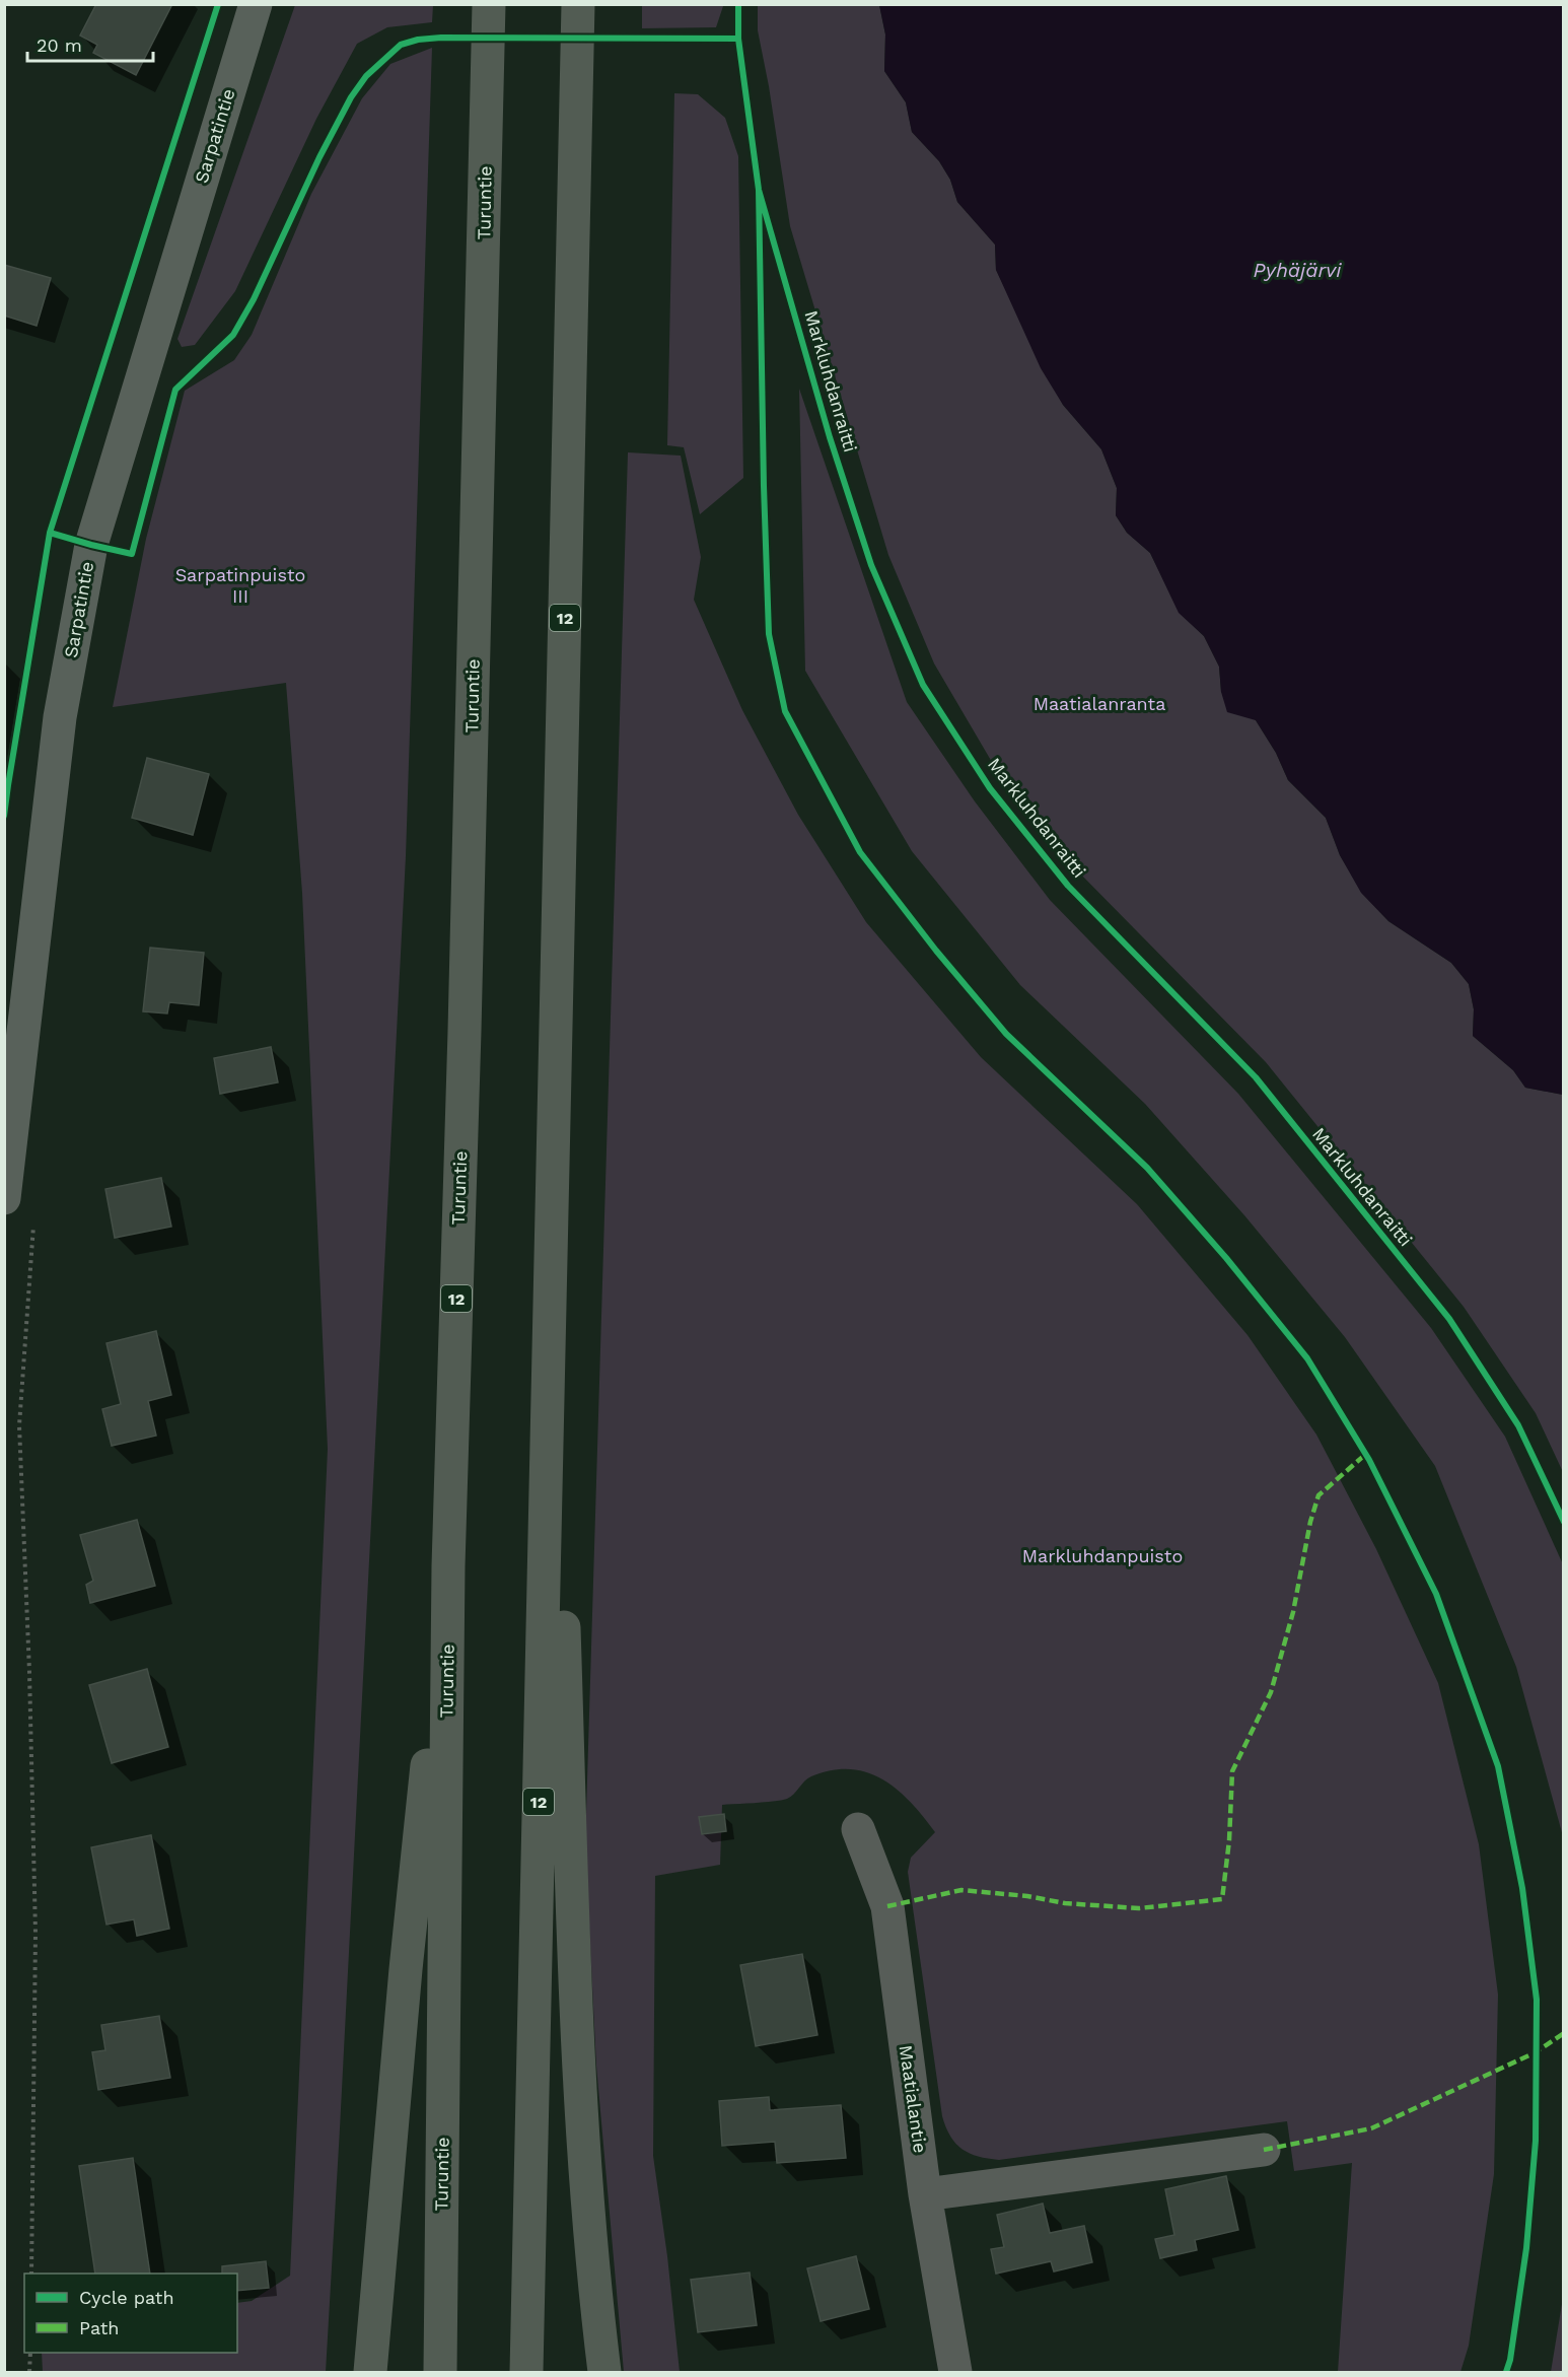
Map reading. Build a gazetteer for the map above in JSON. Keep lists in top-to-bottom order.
{
  "streets": {
    "highway": ["Turuntie", "12"],
    "main road": ["Sarpatintie"],
    "street": ["Maatialantie"],
    "cycle path": ["Markluhdanraitti"]
  },
  "water": ["Pyhäjärvi"],
  "parks": ["Sarpatinpuisto III", "Maatialanranta", "Markluhdanpuisto"],
  "legend": ["Cycle path", "Path"],
  "scale_bar": "20 m"
}
